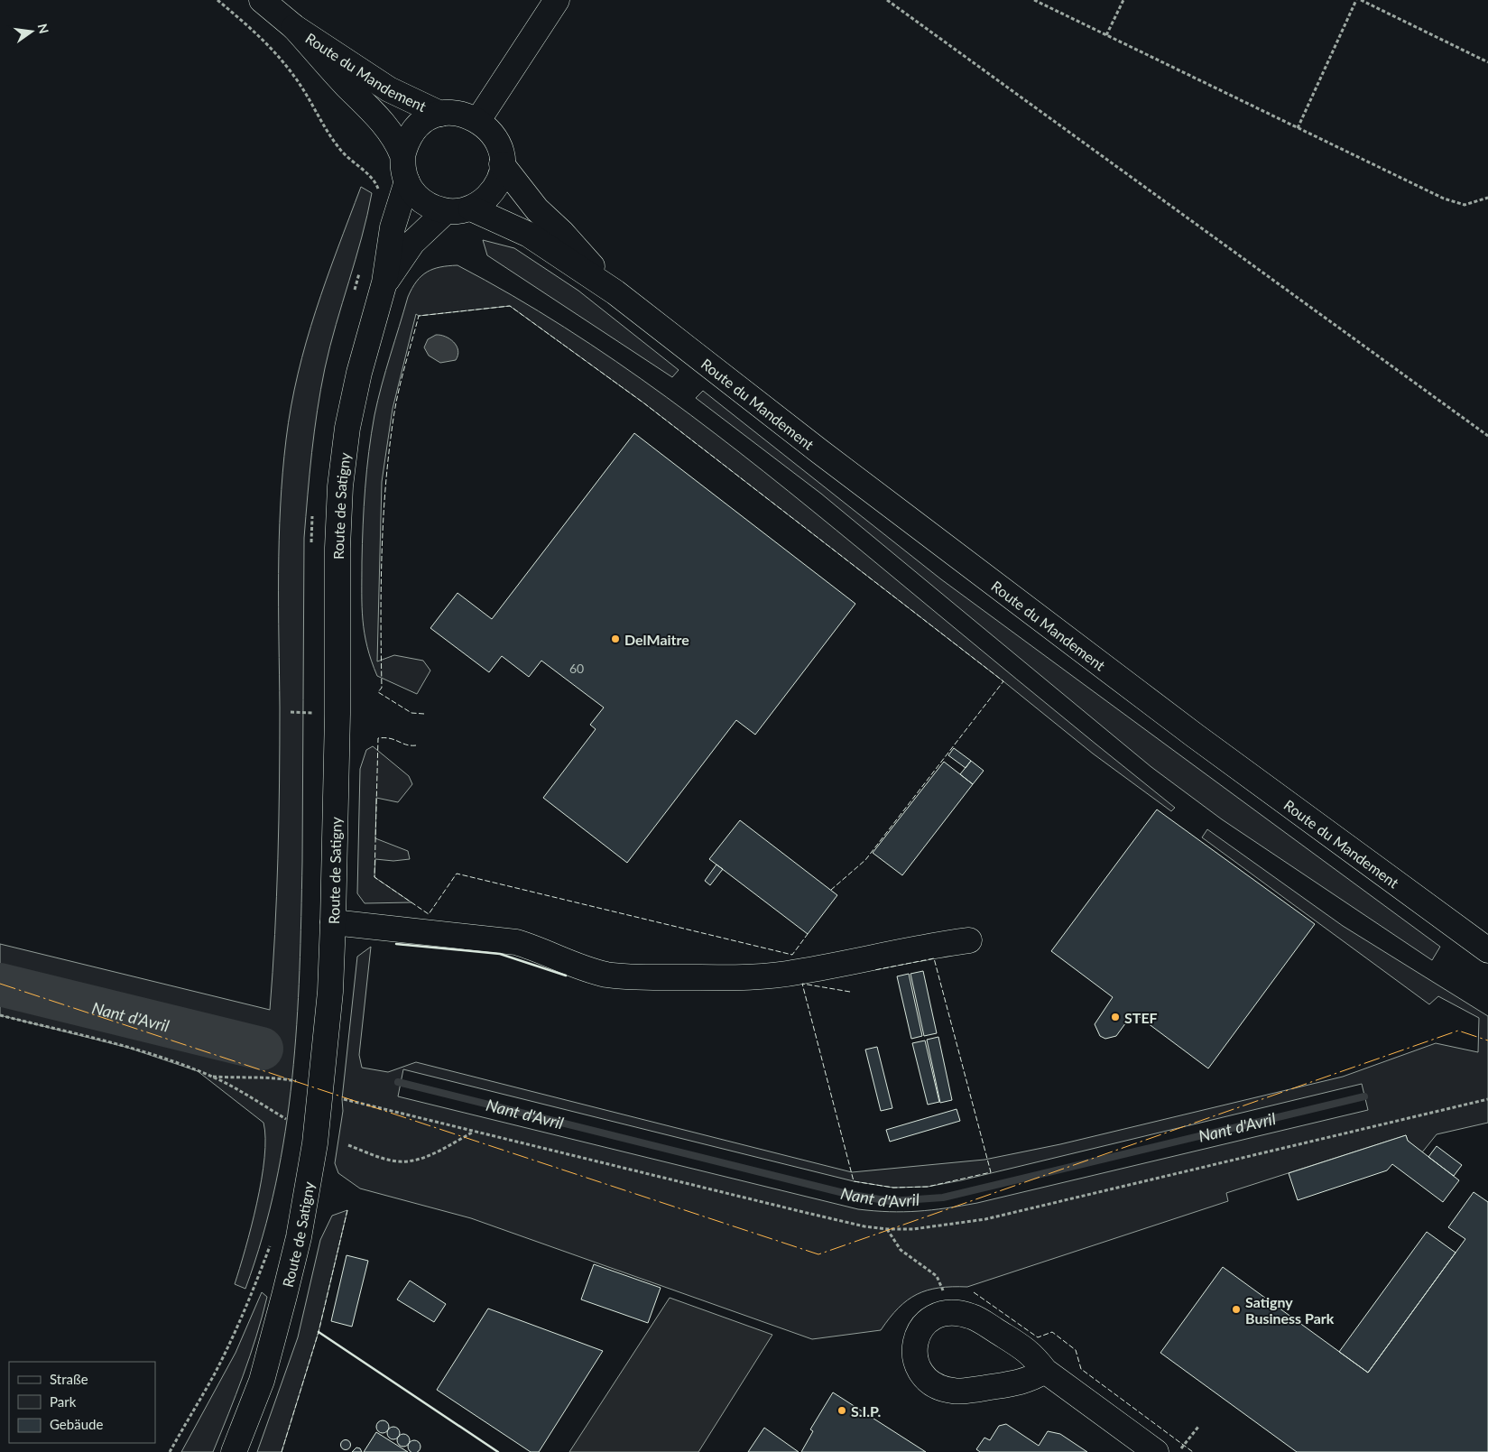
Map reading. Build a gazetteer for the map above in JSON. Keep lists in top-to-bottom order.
{
  "streets": {
    "main road": ["Route du Mandement", "Route de Satigny"]
  },
  "crossings": [
    ["Route du Mandement", "Route de Satigny"]
  ],
  "water": ["Nant d'Avril"],
  "places": [
    "DelMaitre",
    "STEF",
    "Satigny Business Park",
    "S.I.P."
  ],
  "house_numbers": ["60"],
  "legend": ["Straße", "Park", "Gebäude"],
  "north": "right"
}
